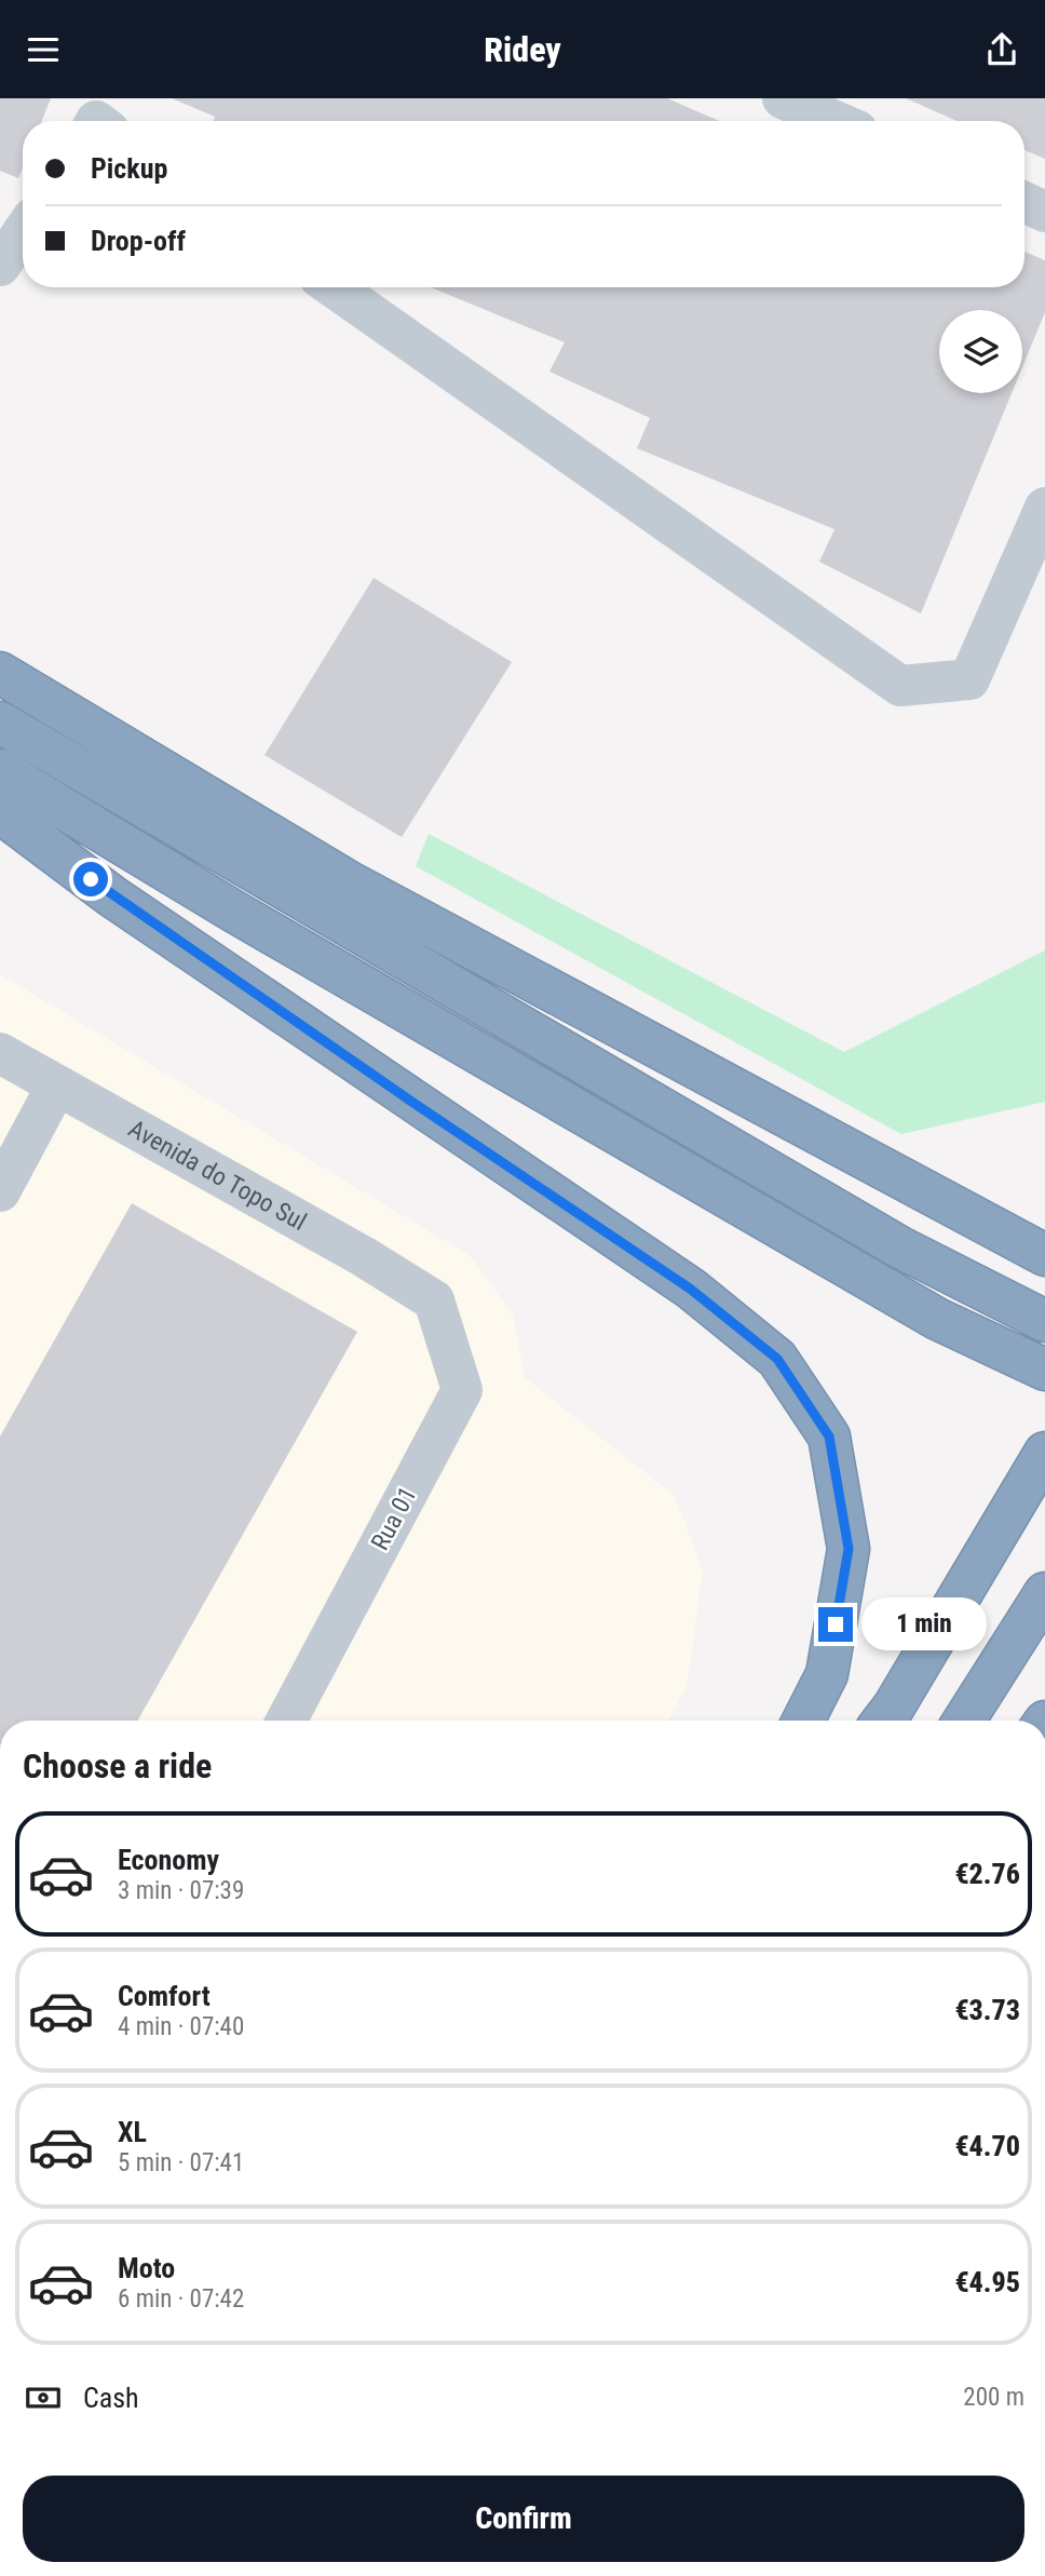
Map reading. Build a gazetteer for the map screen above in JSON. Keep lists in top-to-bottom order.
{
  "streets": {
    "street": ["Avenida do Topo Sul", "Rua 01"]
  },
  "crossings": [
    ["Avenida do Topo Sul", "Rua 01"]
  ],
  "page": {
    "header": "Ridey",
    "banner": ["Pickup", "Drop-off"],
    "bubble": "1 min",
    "heading": "Choose a ride",
    "list": [
      {
        "name": "Economy",
        "note": "3 min · 07:39",
        "value": "€2.76"
      },
      {
        "name": "Comfort",
        "note": "4 min · 07:40",
        "value": "€3.73"
      },
      {
        "name": "XL",
        "note": "5 min · 07:41",
        "value": "€4.70"
      },
      {
        "name": "Moto",
        "note": "6 min · 07:42",
        "value": "€4.95"
      }
    ],
    "pay": ["Cash", "200 m"],
    "buttons": "Confirm"
  }
}
